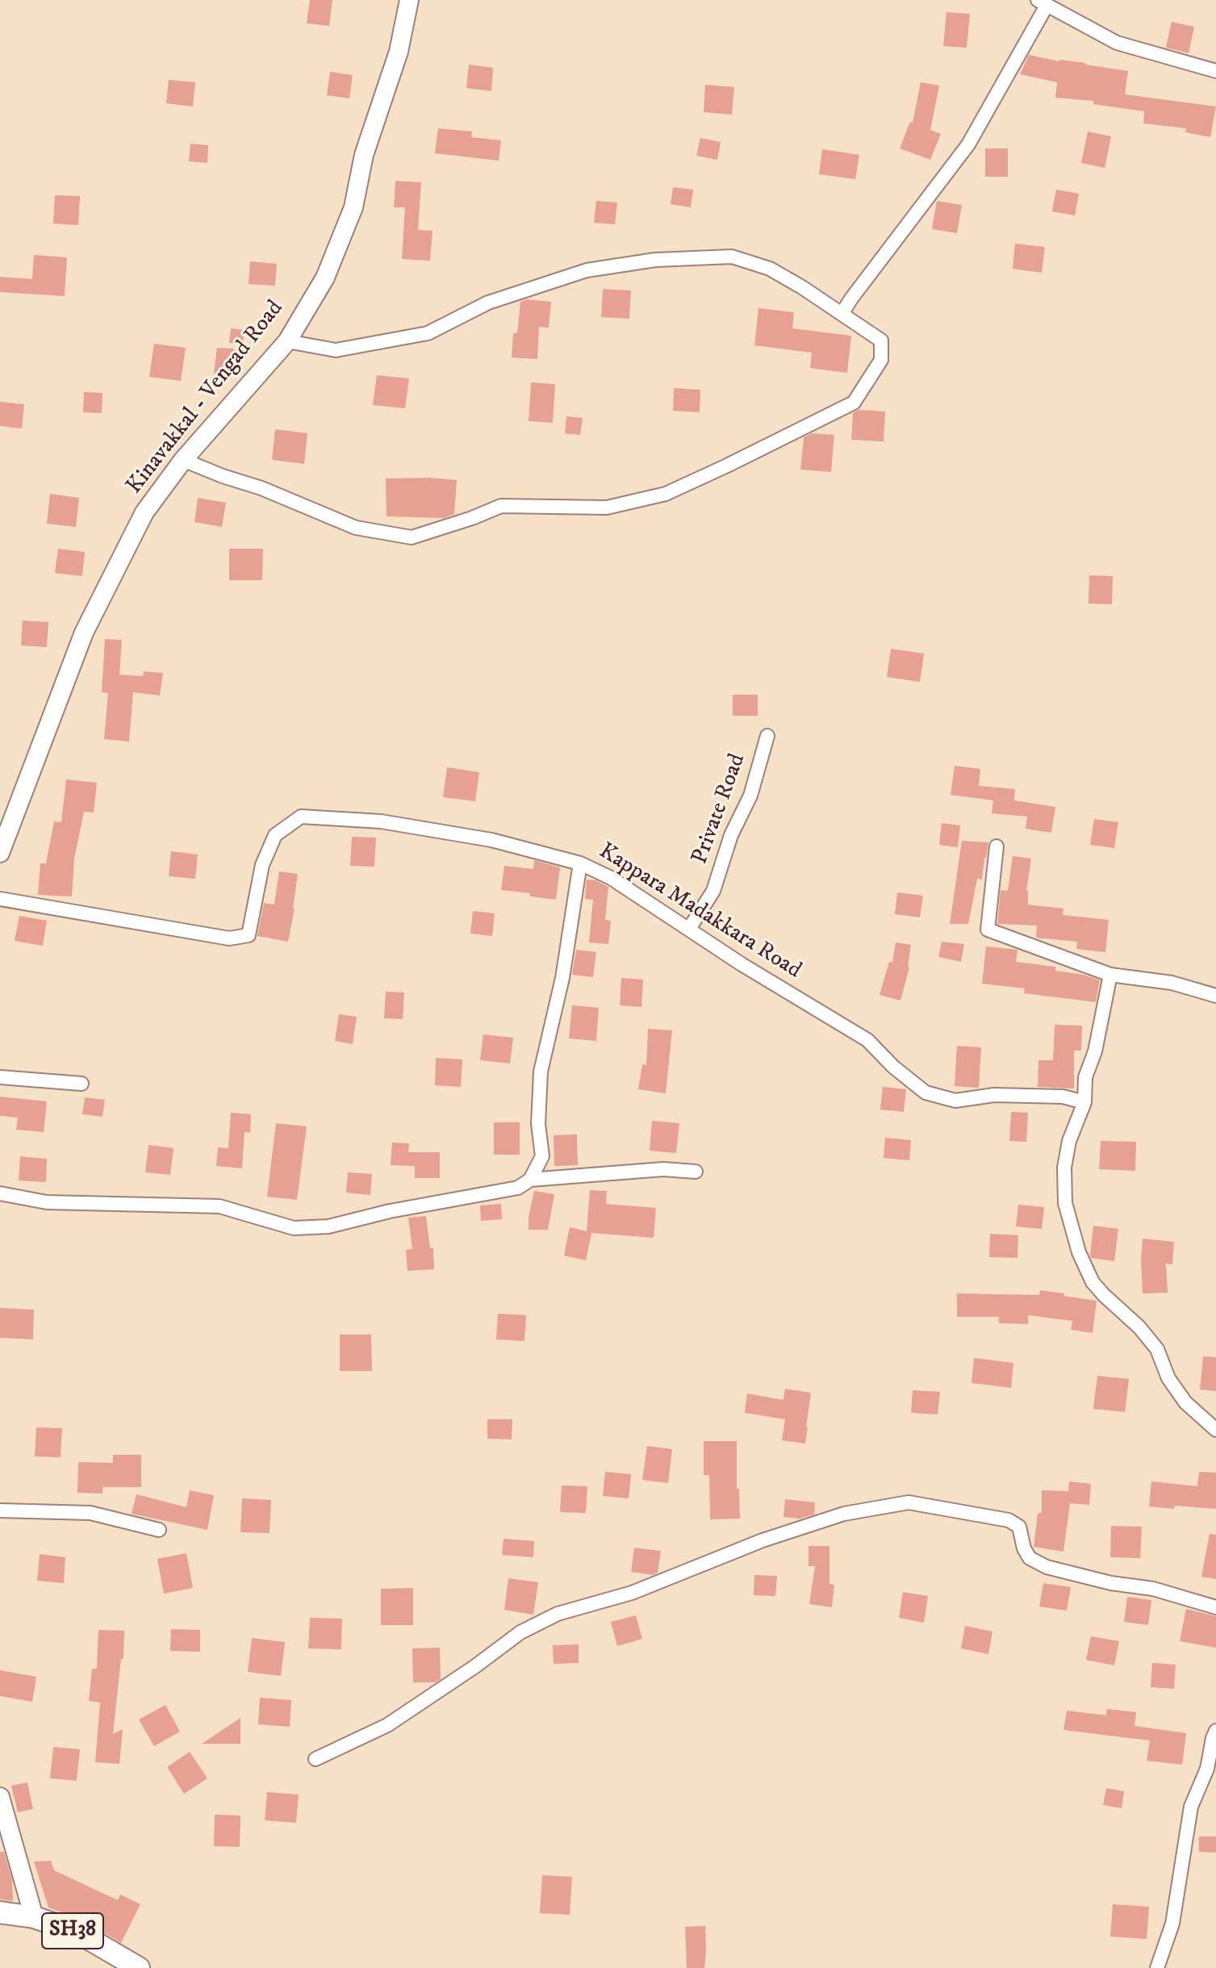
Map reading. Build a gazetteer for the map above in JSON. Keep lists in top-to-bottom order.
{
  "streets": {
    "main road": ["Kinavakkal - Vengad Road", "SH38"],
    "street": ["Private Road", "Kappara Madakkara Road"]
  },
  "crossings": [
    ["Private Road", "Kappara Madakkara Road"]
  ]
}
